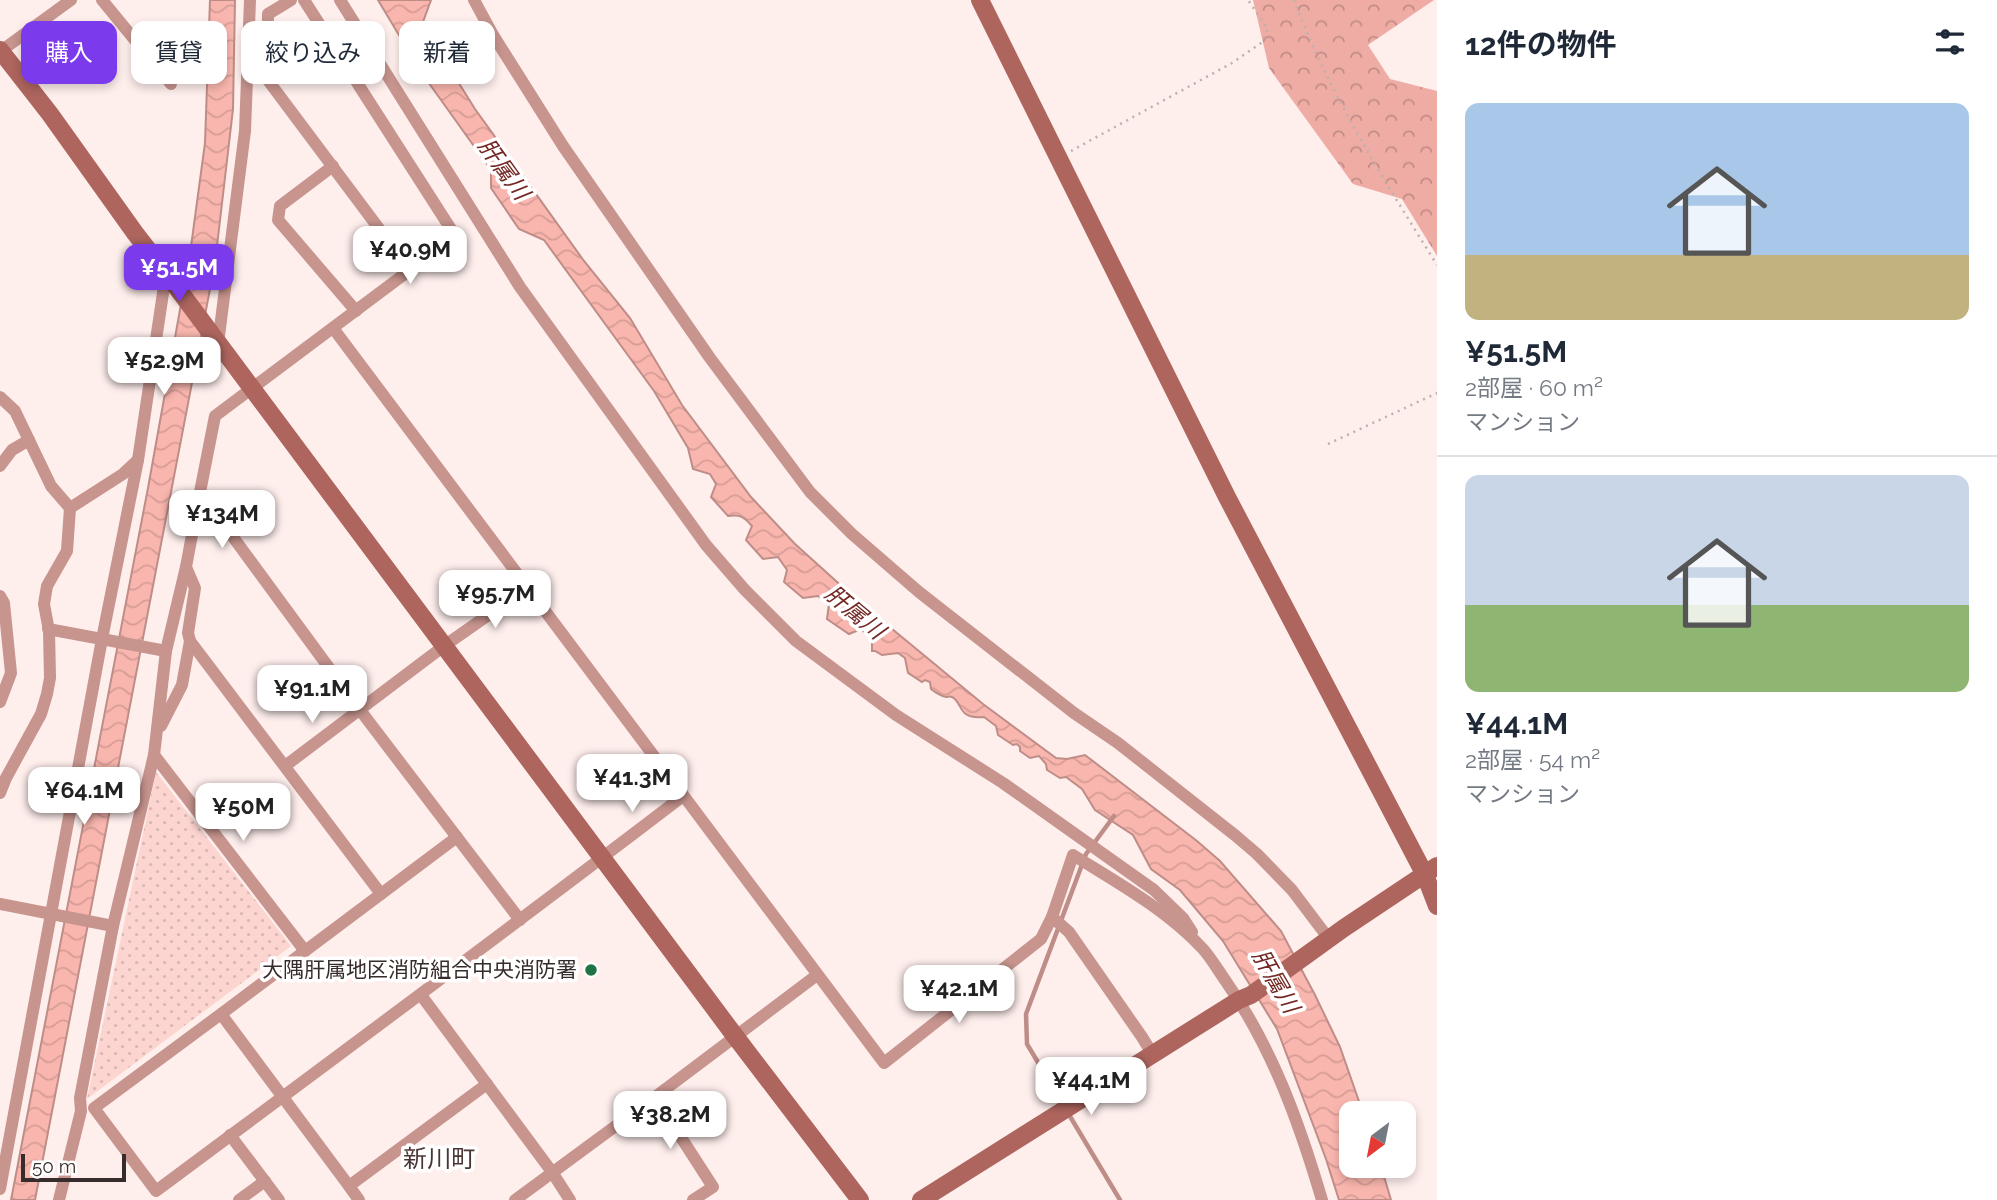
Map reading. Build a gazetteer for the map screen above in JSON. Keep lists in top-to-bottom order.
{
  "districts": ["新川町"],
  "water": ["肝属川"],
  "places": ["大隅肝属地区消防組合中央消防署"],
  "scale_bar": "50 m",
  "north": "bottom left",
  "page": {
    "heading": "12件の物件",
    "chip": [
      "購入",
      "賃貸",
      "絞り込み",
      "新着"
    ],
    "list": [
      {
        "name": "¥51.5M",
        "note": "2部屋 · 60 m² · マンション"
      },
      {
        "name": "¥44.1M",
        "note": "2部屋 · 54 m² · マンション"
      }
    ],
    "price": [
      "¥40.9M",
      "¥51.5M",
      "¥52.9M",
      "¥134M",
      "¥95.7M",
      "¥91.1M",
      "¥41.3M",
      "¥64.1M",
      "¥50M",
      "¥42.1M",
      "¥44.1M",
      "¥38.2M"
    ],
    "scale": "50 m"
  }
}
